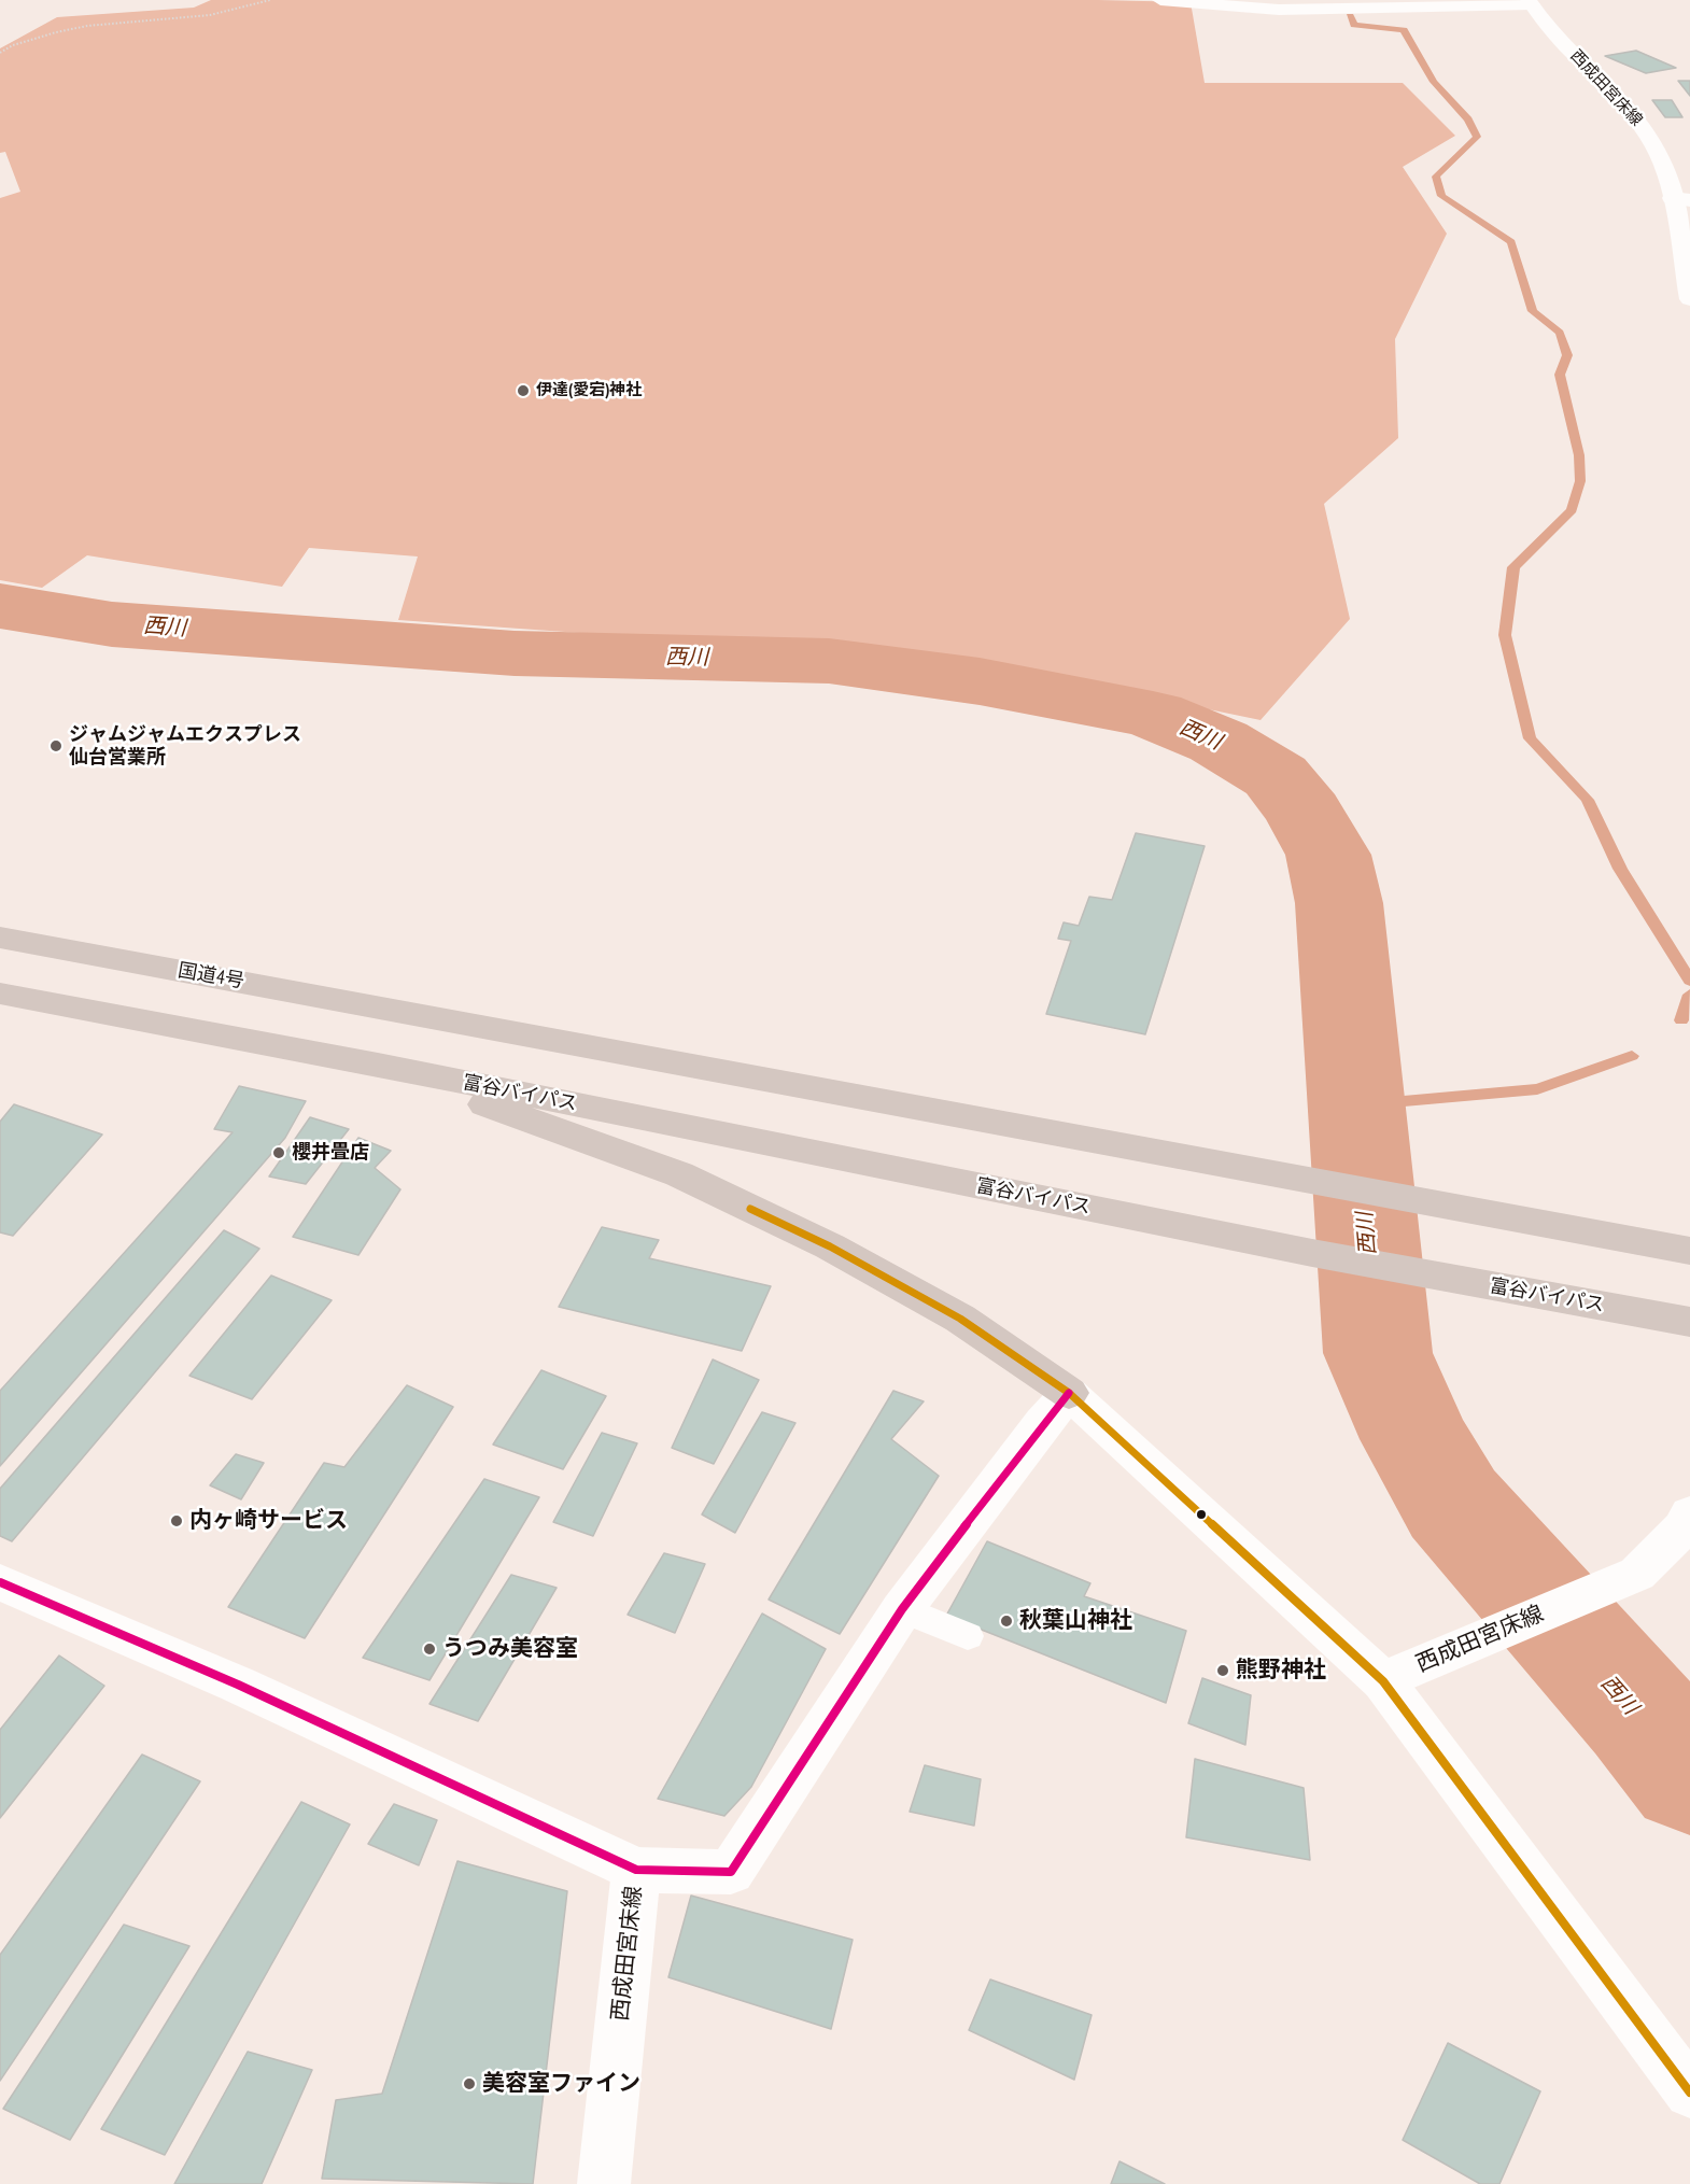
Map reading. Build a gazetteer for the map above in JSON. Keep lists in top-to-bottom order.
{
  "streets": {
    "highway": ["国道4号", "富谷バイパス"],
    "main road": ["西成田宮床線"]
  },
  "water": ["西川"],
  "places": [
    "伊達(愛宕)神社",
    "ジャムジャムエクスプレス 仙台営業所",
    "櫻井畳店",
    "内ヶ崎サービス",
    "秋葉山神社",
    "うつみ美容室",
    "熊野神社",
    "美容室ファイン"
  ]
}
